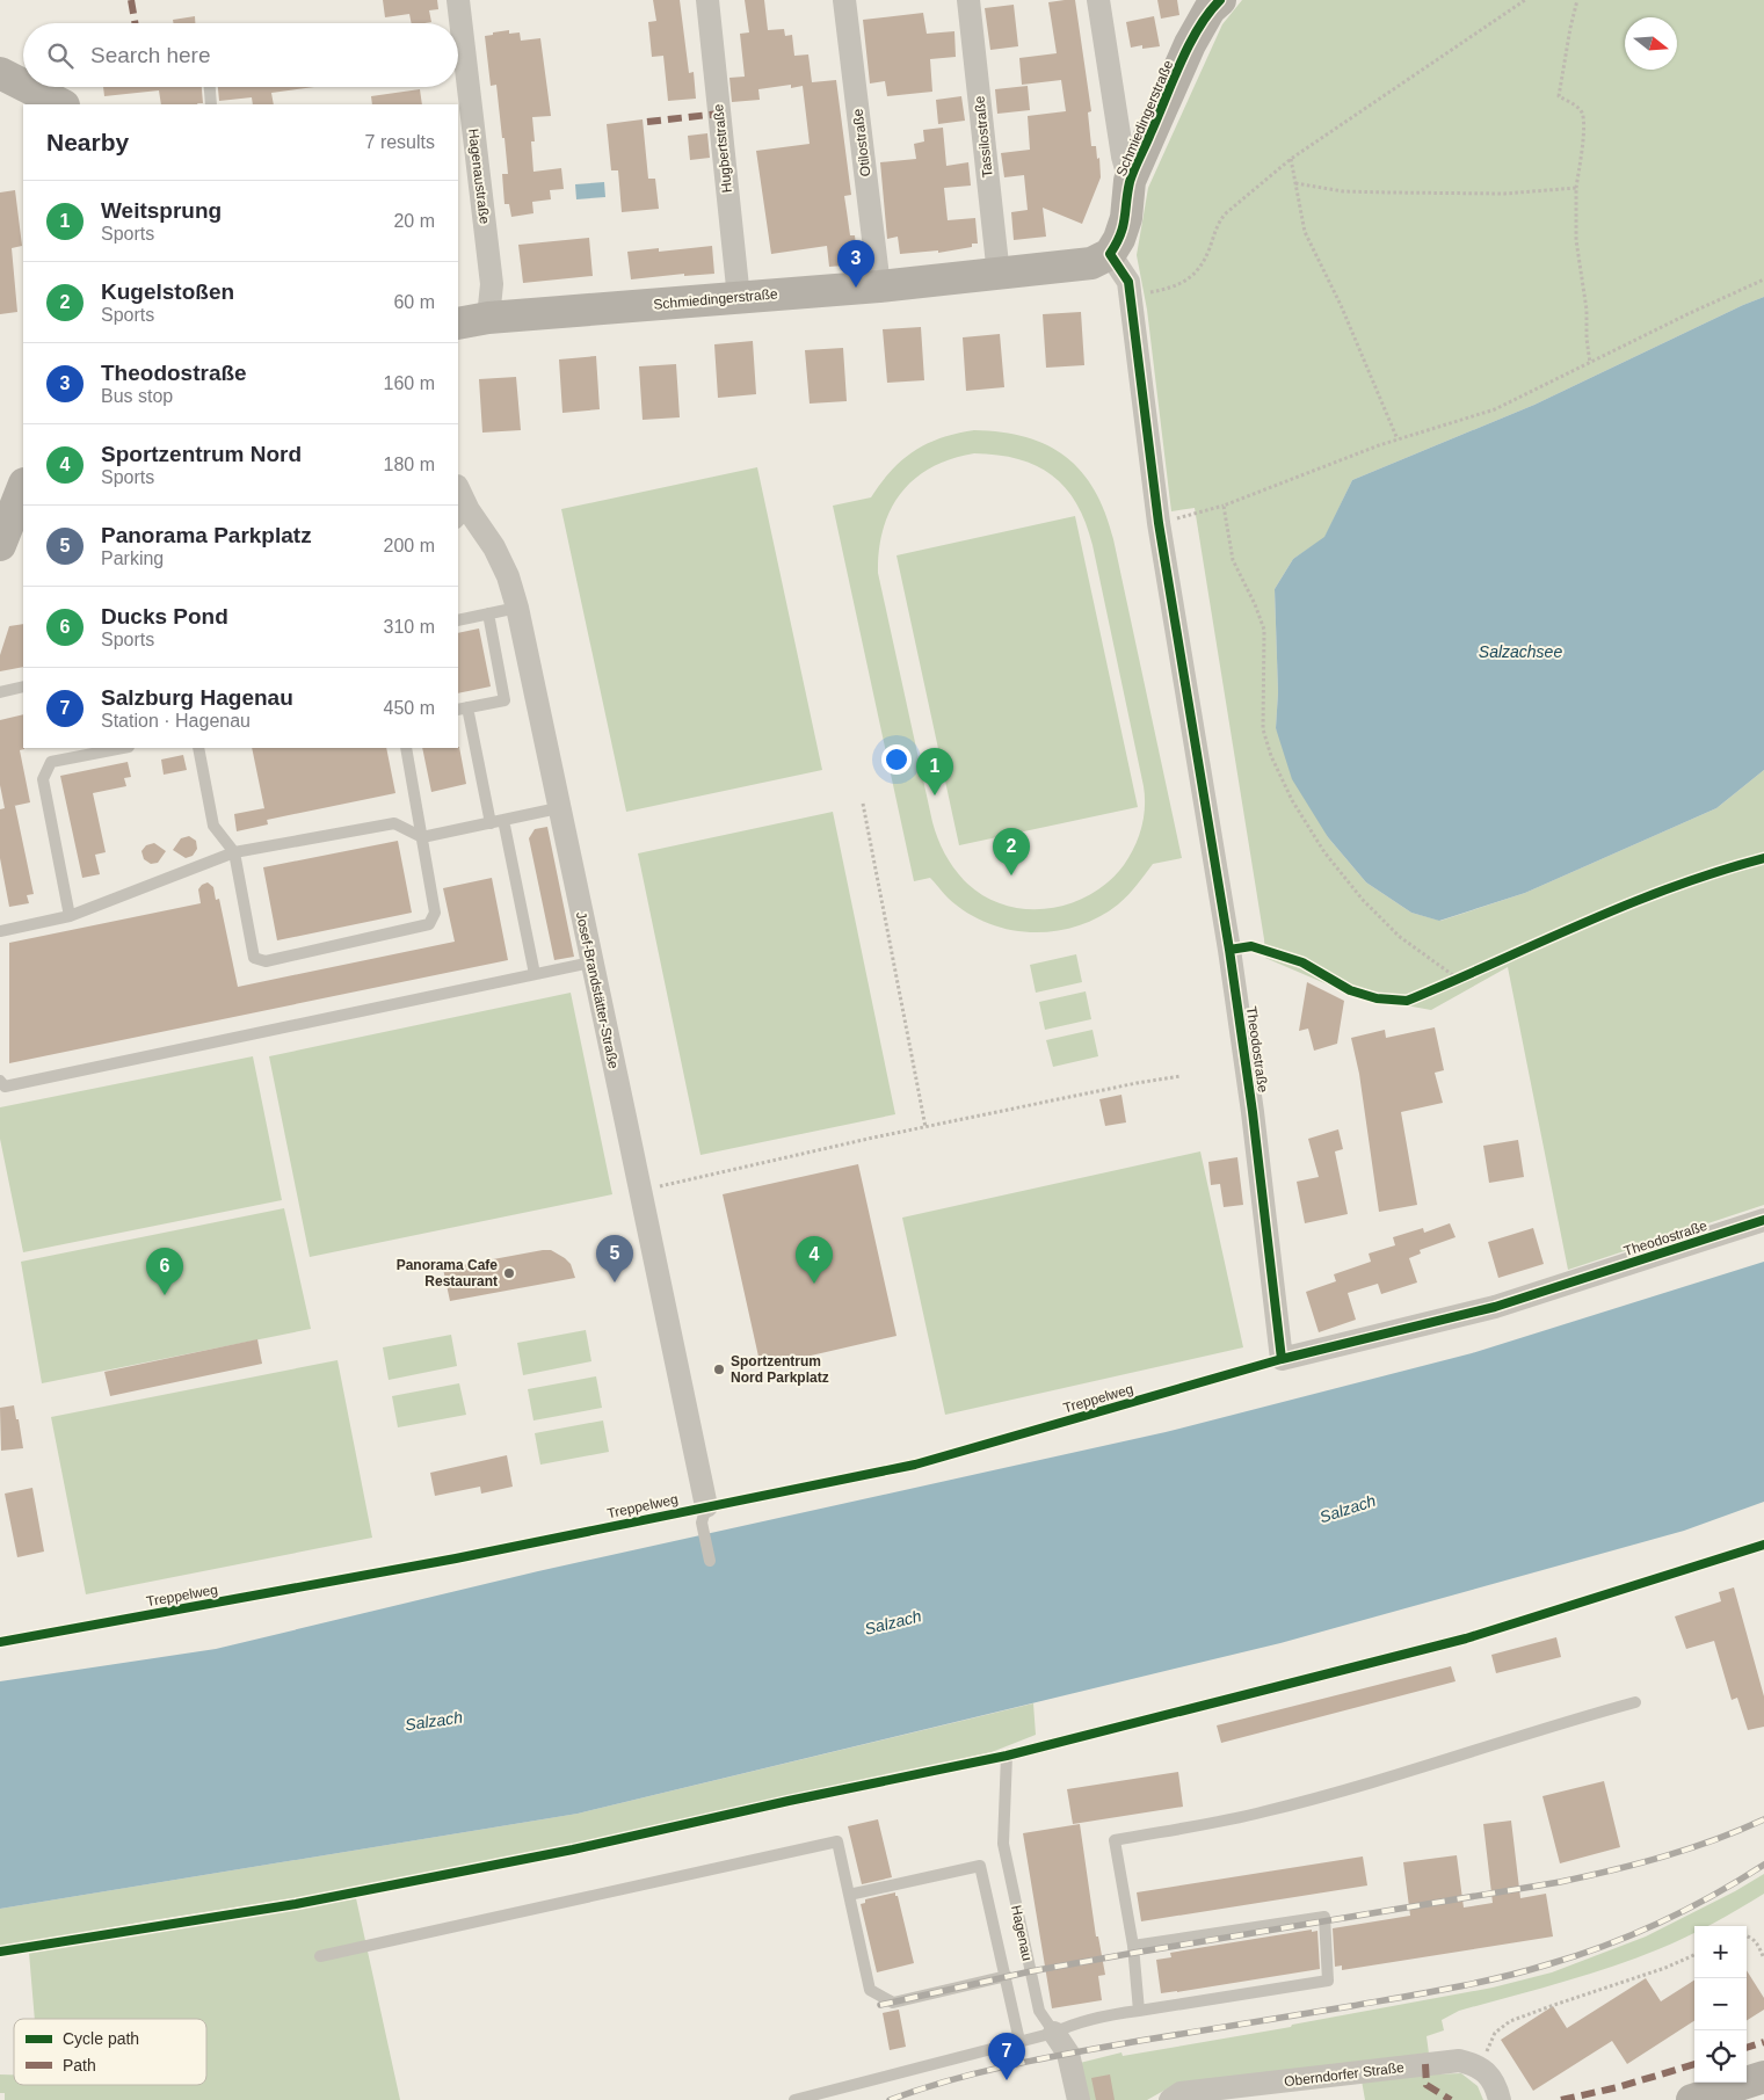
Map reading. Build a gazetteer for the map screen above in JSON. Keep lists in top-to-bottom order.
{
  "streets": {
    "street": [
      "Schmiedingerstraße",
      "Tassilostraße",
      "Otilostraße",
      "Hugbertstraße",
      "Hagenaustraße",
      "Josef-Brandstätter-Straße",
      "Theodostraße",
      "Hagenau",
      "Oberndorfer Straße"
    ],
    "lane": ["Treppelweg"]
  },
  "crossings": [
    ["Schmiedingerstraße", "Tassilostraße"],
    ["Schmiedingerstraße", "Otilostraße"],
    ["Schmiedingerstraße", "Hugbertstraße"],
    ["Schmiedingerstraße", "Hagenaustraße"],
    ["Schmiedingerstraße", "Theodostraße"],
    ["Josef-Brandstätter-Straße", "Treppelweg"],
    ["Theodostraße", "Treppelweg"]
  ],
  "water": ["Salzachsee", "Salzach"],
  "places": ["Panorama Cafe Restaurant", "Sportzentrum Nord Parkplatz"],
  "legend": ["Cycle path", "Path"],
  "north": "right",
  "page": {
    "search": "Search here",
    "heading": ["Nearby", "7 results"],
    "list": [
      {
        "mark": "1",
        "name": "Weitsprung",
        "note": "Sports",
        "value": "20 m"
      },
      {
        "mark": "2",
        "name": "Kugelstoßen",
        "note": "Sports",
        "value": "60 m"
      },
      {
        "mark": "3",
        "name": "Theodostraße",
        "note": "Bus stop",
        "value": "160 m"
      },
      {
        "mark": "4",
        "name": "Sportzentrum Nord",
        "note": "Sports",
        "value": "180 m"
      },
      {
        "mark": "5",
        "name": "Panorama Parkplatz",
        "note": "Parking",
        "value": "200 m"
      },
      {
        "mark": "6",
        "name": "Ducks Pond",
        "note": "Sports",
        "value": "310 m"
      },
      {
        "mark": "7",
        "name": "Salzburg Hagenau",
        "note": "Station · Hagenau",
        "value": "450 m"
      }
    ],
    "pins": [
      "3",
      "1",
      "2",
      "5",
      "4",
      "6",
      "7"
    ],
    "map_buttons": ["+", "−"]
  }
}
